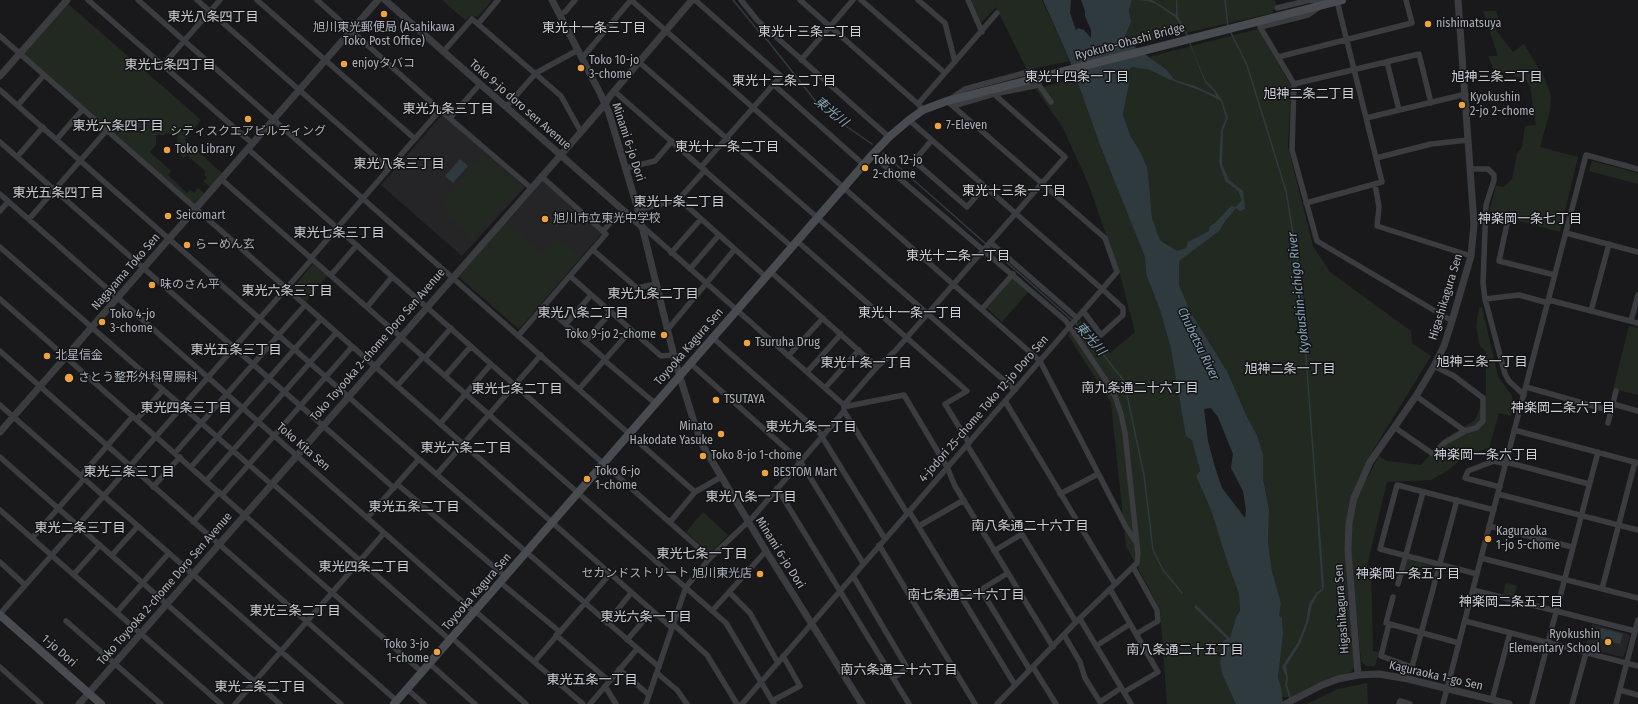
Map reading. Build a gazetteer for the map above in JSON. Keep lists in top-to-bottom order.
{
  "streets": {
    "main road": ["Ryokuto-Ohashi Bridge", "Toyooka Kagura Sen", "1-jo Dori"],
    "street": [
      "Toko 9-jo doro sen Avenue",
      "Minami 6-jo Dori",
      "Nagayama Toko Sen",
      "Higashikagura Sen",
      "Toko Toyooka 2-chome Doro Sen Avenue",
      "4-jodori 25-chome Toko 12-jo Doro Sen",
      "Toko Kita Sen",
      "Kaguraoka 1-go Sen"
    ]
  },
  "crossings": [
    ["Ryokuto-Ohashi Bridge", "Toyooka Kagura Sen"],
    ["Toko 9-jo doro sen Avenue", "Minami 6-jo Dori"],
    ["Toko 9-jo doro sen Avenue", "Toko Toyooka 2-chome Doro Sen Avenue"],
    ["Minami 6-jo Dori", "Toko Toyooka 2-chome Doro Sen Avenue"],
    ["Minami 6-jo Dori", "Toyooka Kagura Sen"],
    ["Minami 6-jo Dori", "4-jodori 25-chome Toko 12-jo Doro Sen"],
    ["Nagayama Toko Sen", "Toko Kita Sen"],
    ["Higashikagura Sen", "Kaguraoka 1-go Sen"],
    ["Toko Toyooka 2-chome Doro Sen Avenue", "Toko Kita Sen"],
    ["Toko Toyooka 2-chome Doro Sen Avenue", "1-jo Dori"],
    ["Toyooka Kagura Sen", "Toko Kita Sen"]
  ],
  "districts": [
    "東光八条四丁目",
    "東光十一条三丁目",
    "東光十三条二丁目",
    "東光七条四丁目",
    "東光十四条一丁目",
    "旭神三条二丁目",
    "東光十二条二丁目",
    "旭神二条二丁目",
    "東光九条三丁目",
    "東光六条四丁目",
    "東光十一条二丁目",
    "東光八条三丁目",
    "東光十三条一丁目",
    "東光五条四丁目",
    "東光十条二丁目",
    "神楽岡一条七丁目",
    "東光七条三丁目",
    "東光十二条一丁目",
    "東光六条三丁目",
    "東光九条二丁目",
    "東光八条二丁目",
    "東光十一条一丁目",
    "東光五条三丁目",
    "旭神三条一丁目",
    "東光十条一丁目",
    "旭神二条一丁目",
    "南九条通二十六丁目",
    "東光七条二丁目",
    "東光四条三丁目",
    "神楽岡二条六丁目",
    "東光九条一丁目",
    "東光六条二丁目",
    "神楽岡一条六丁目",
    "東光三条三丁目",
    "東光八条一丁目",
    "東光五条二丁目",
    "南八条通二十六丁目",
    "東光二条三丁目",
    "東光七条一丁目",
    "東光四条二丁目",
    "神楽岡一条五丁目",
    "南七条通二十六丁目",
    "神楽岡二条五丁目",
    "東光三条二丁目",
    "東光六条一丁目",
    "南八条通二十五丁目",
    "南六条通二十六丁目",
    "東光五条一丁目",
    "東光二条二丁目"
  ],
  "water": ["東光川", "Kyokushin-ichigo River", "Chubetsu River"],
  "places": [
    "旭川東光郵便局 (Asahikawa Toko Post Office)",
    "nishimatsuya",
    "enjoyタバコ",
    "Toko 10-jo 3-chome",
    "Kyokushin 2-jo 2-chome",
    "シティスクエアビルディング",
    "7-Eleven",
    "Toko Library",
    "Toko 12-jo 2-chome",
    "Seicomart",
    "旭川市立東光中学校",
    "らーめん玄",
    "味のさん平",
    "Toko 4-jo 3-chome",
    "Toko 9-jo 2-chome",
    "Tsuruha Drug",
    "北星信金",
    "さとう整形外科胃腸科",
    "TSUTAYA",
    "Minato Hakodate Yasuke",
    "Toko 8-jo 1-chome",
    "BESTOM Mart",
    "Toko 6-jo 1-chome",
    "Kaguraoka 1-jo 5-chome",
    "セカンドストリート 旭川東光店",
    "Ryokushin Elementary School",
    "Toko 3-jo 1-chome"
  ]
}
